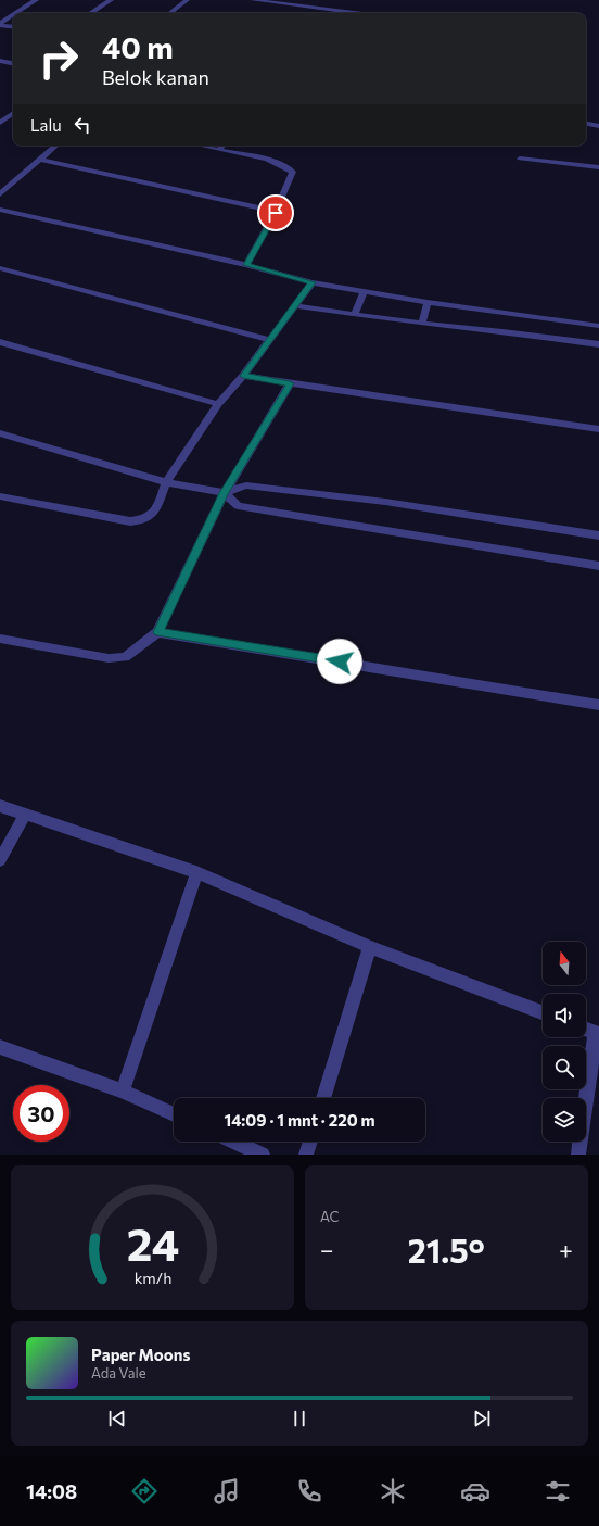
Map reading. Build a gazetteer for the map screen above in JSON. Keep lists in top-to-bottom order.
{
  "north": "top",
  "page": {
    "turn": ["40 m", "Belok kanan"],
    "then": "Lalu",
    "limit": "30",
    "trip": "14:09 · 1 mnt · 220 m",
    "tile": "AC",
    "heat": ["−", "21.5°", "+"],
    "song": ["Paper Moons", "Ada Vale"],
    "tabs": "14:08",
    "gauge": ["24", "km/h"]
  }
}
